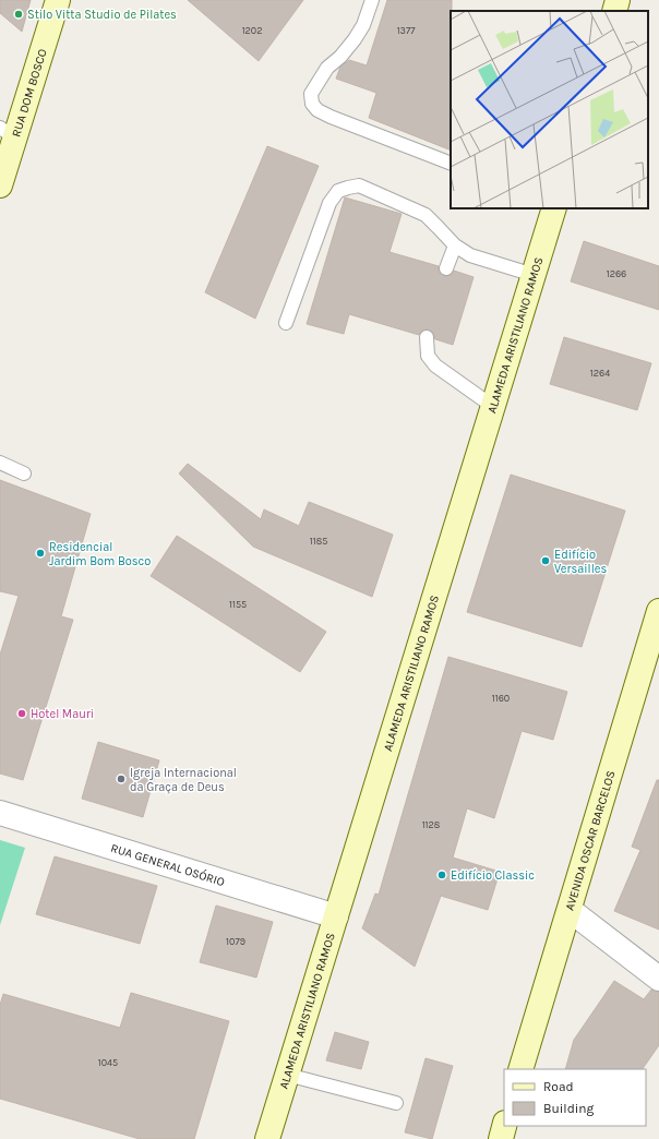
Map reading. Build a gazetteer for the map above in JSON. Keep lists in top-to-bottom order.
{
  "streets": {
    "main road": ["RUA DOM BOSCO", "ALAMEDA ARISTILIANO RAMOS", "AVENIDA OSCAR BARCELOS"],
    "street": ["RUA GENERAL OSÓRIO"]
  },
  "crossings": [
    ["ALAMEDA ARISTILIANO RAMOS", "RUA GENERAL OSÓRIO"]
  ],
  "places": [
    "Stilo Vitta Studio de Pilates",
    "Residencial Jardim Bom Bosco",
    "Edifício Versailles",
    "Hotel Mauri",
    "Igreja Internacional da Graça de Deus",
    "Edifício Classic"
  ],
  "house_numbers": [
    "1202",
    "1377",
    "1266",
    "1264",
    "1185",
    "1155",
    "1160",
    "1128",
    "1079",
    "1045"
  ],
  "legend": ["Road", "Building"]
}
